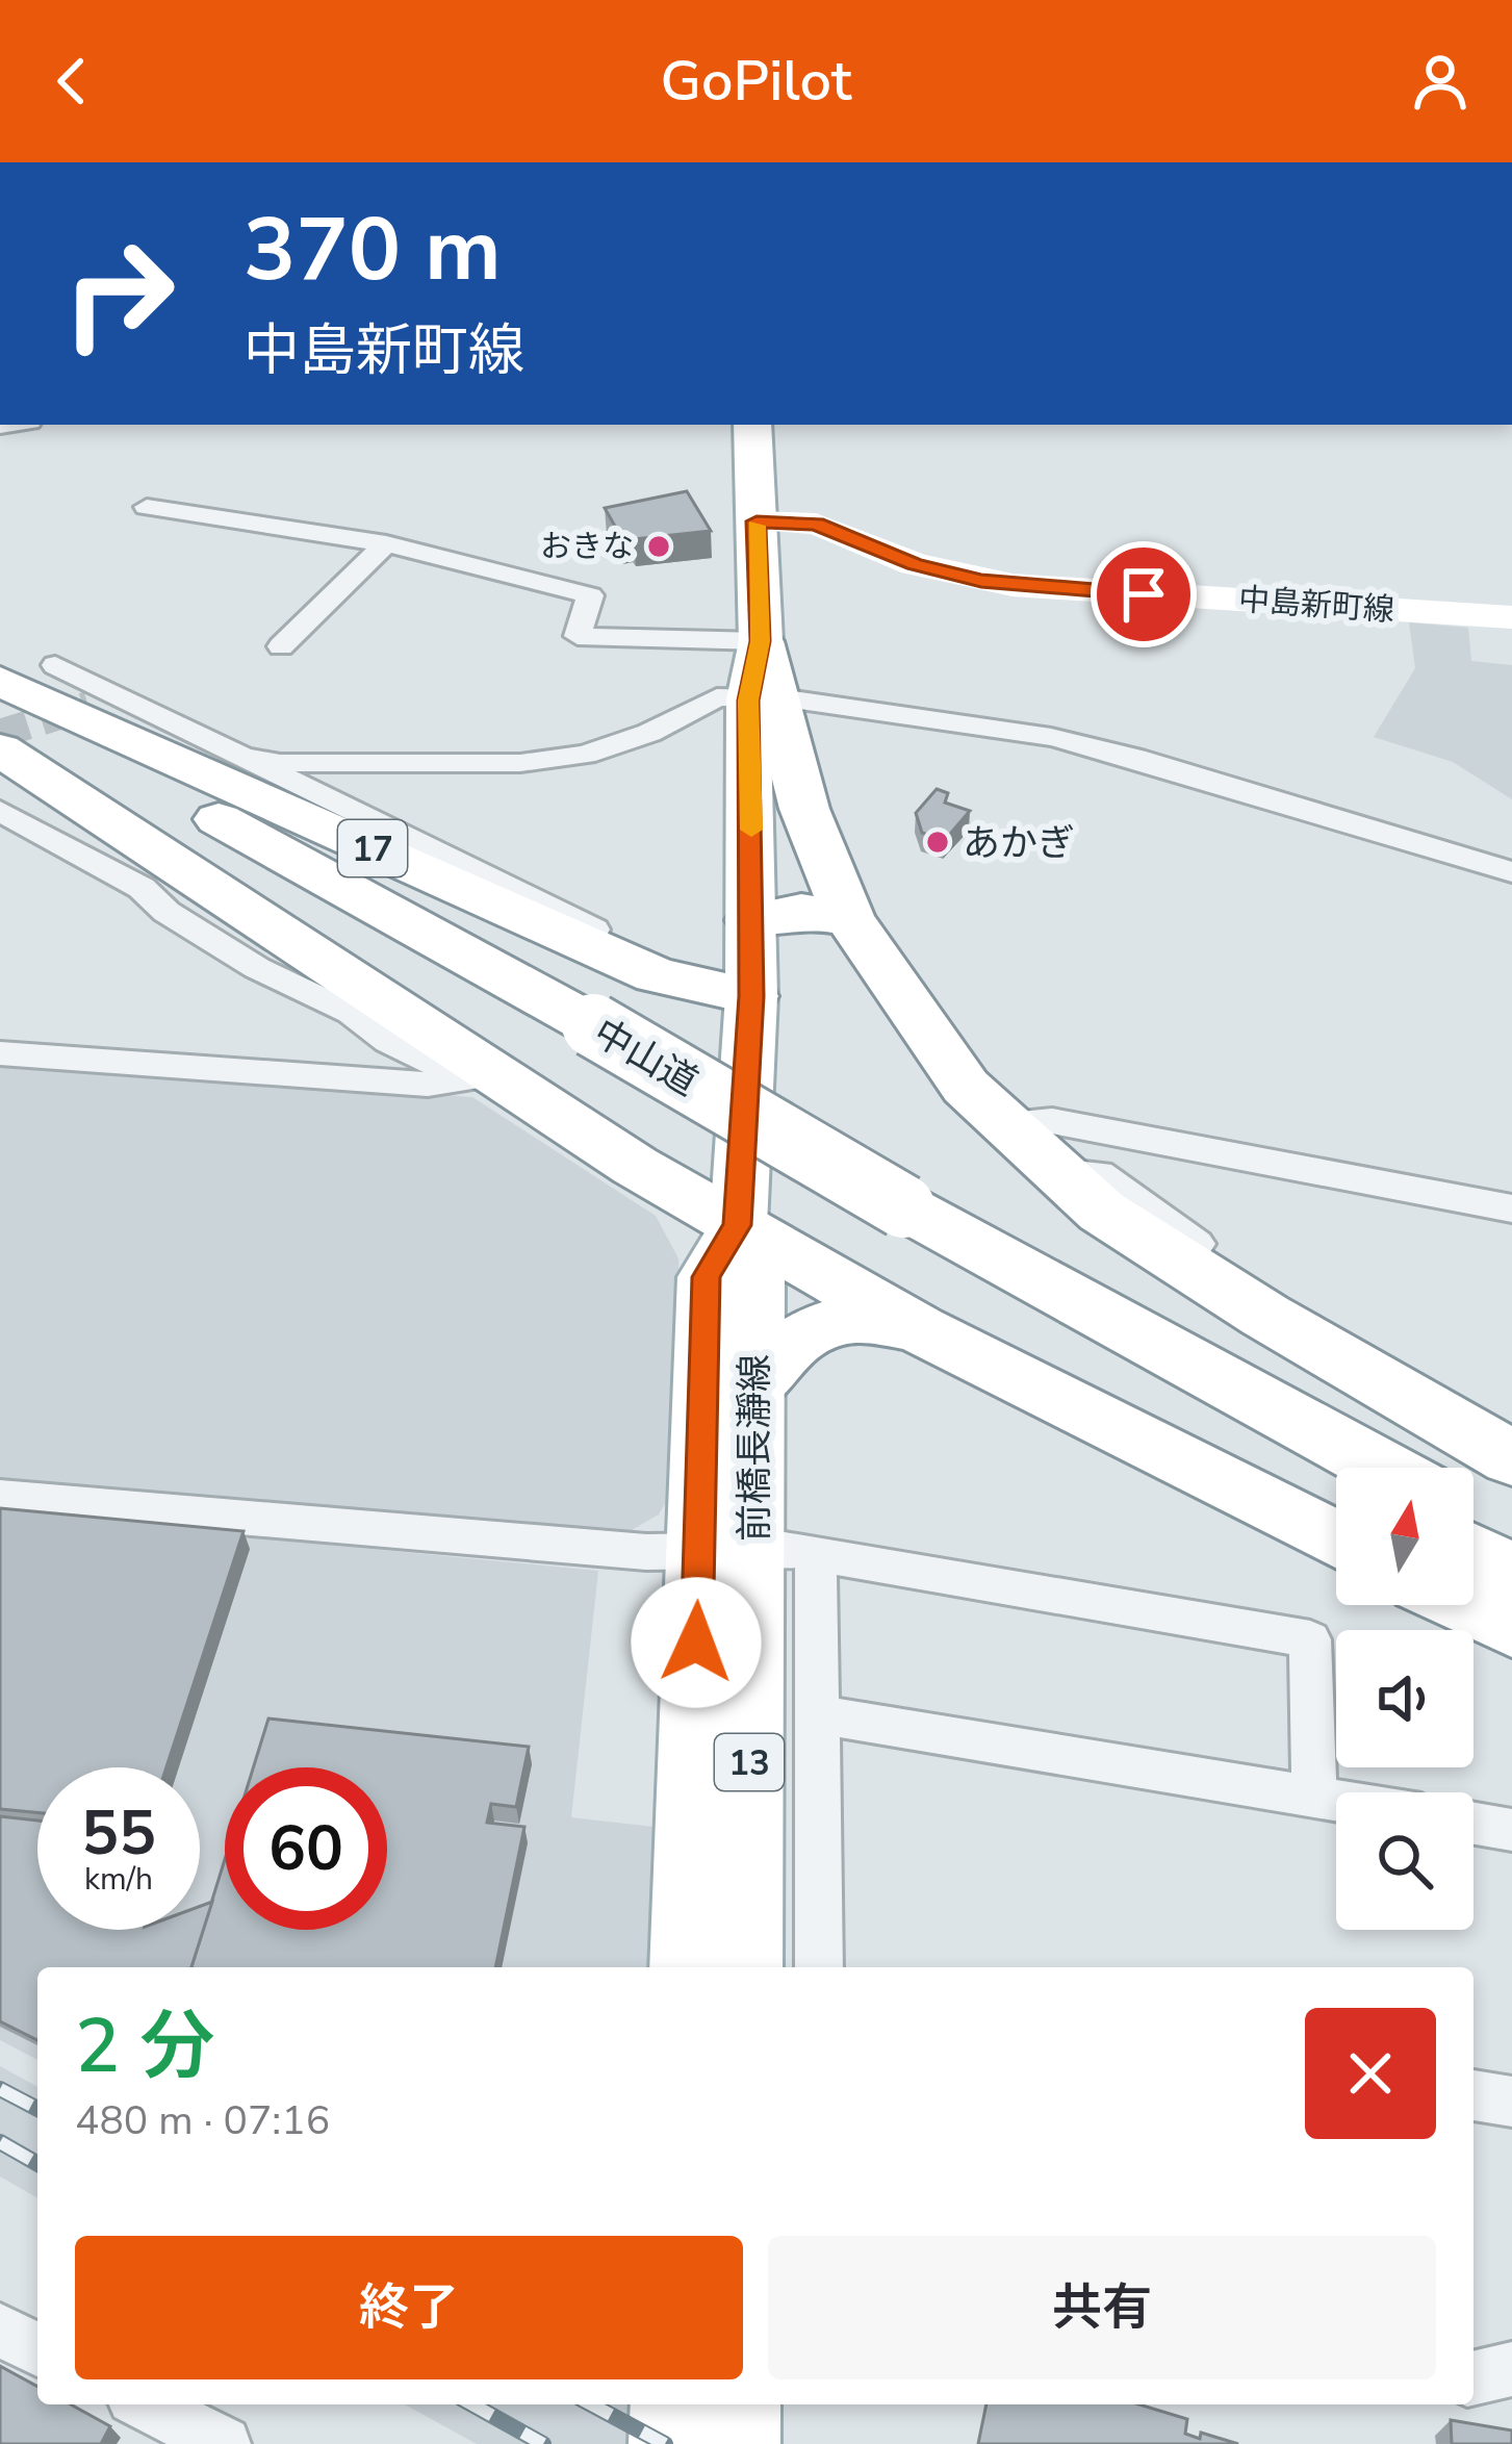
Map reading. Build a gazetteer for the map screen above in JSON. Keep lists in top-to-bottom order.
{
  "streets": {
    "highway": ["17", "中山道"],
    "main road": ["中島新町線", "前橋長瀞線", "13"]
  },
  "crossings": [
    ["17", "前橋長瀞線"]
  ],
  "places": ["おきな", "あかぎ"],
  "north": "top",
  "page": {
    "header": "GoPilot",
    "turn": ["370 m", "中島新町線"],
    "speed": "55 km/h",
    "limit": "60",
    "heading": ["2 分", "480 m · 07:16"],
    "buttons": ["終了", "共有"]
  }
}
